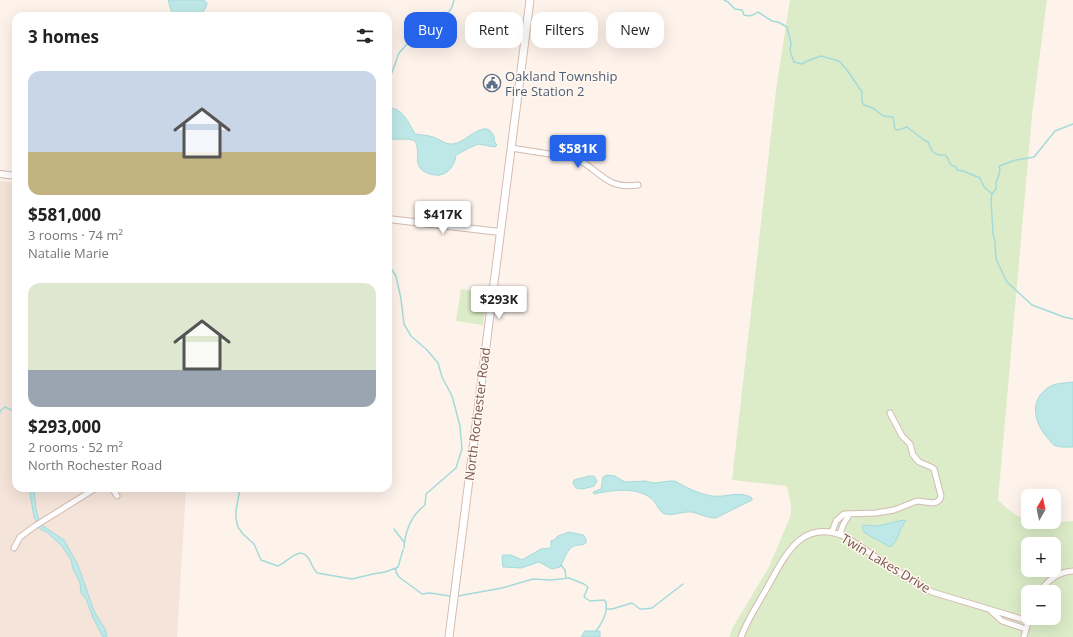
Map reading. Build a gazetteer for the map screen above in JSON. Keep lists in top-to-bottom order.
{
  "streets": {
    "main road": ["North Rochester Road"],
    "street": ["Twin Lakes Drive"]
  },
  "places": {
    "public building": ["Oakland Township Fire Station 2"]
  },
  "north": "top",
  "page": {
    "chip": [
      "Buy",
      "Rent",
      "Filters",
      "New"
    ],
    "heading": "3 homes",
    "list": [
      {
        "name": "$581,000",
        "note": "3 rooms · 74 m² · Natalie Marie"
      },
      {
        "name": "$293,000",
        "note": "2 rooms · 52 m² · North Rochester Road"
      }
    ],
    "price": ["$581K", "$417K", "$293K"],
    "map_buttons": ["+", "−"]
  }
}
